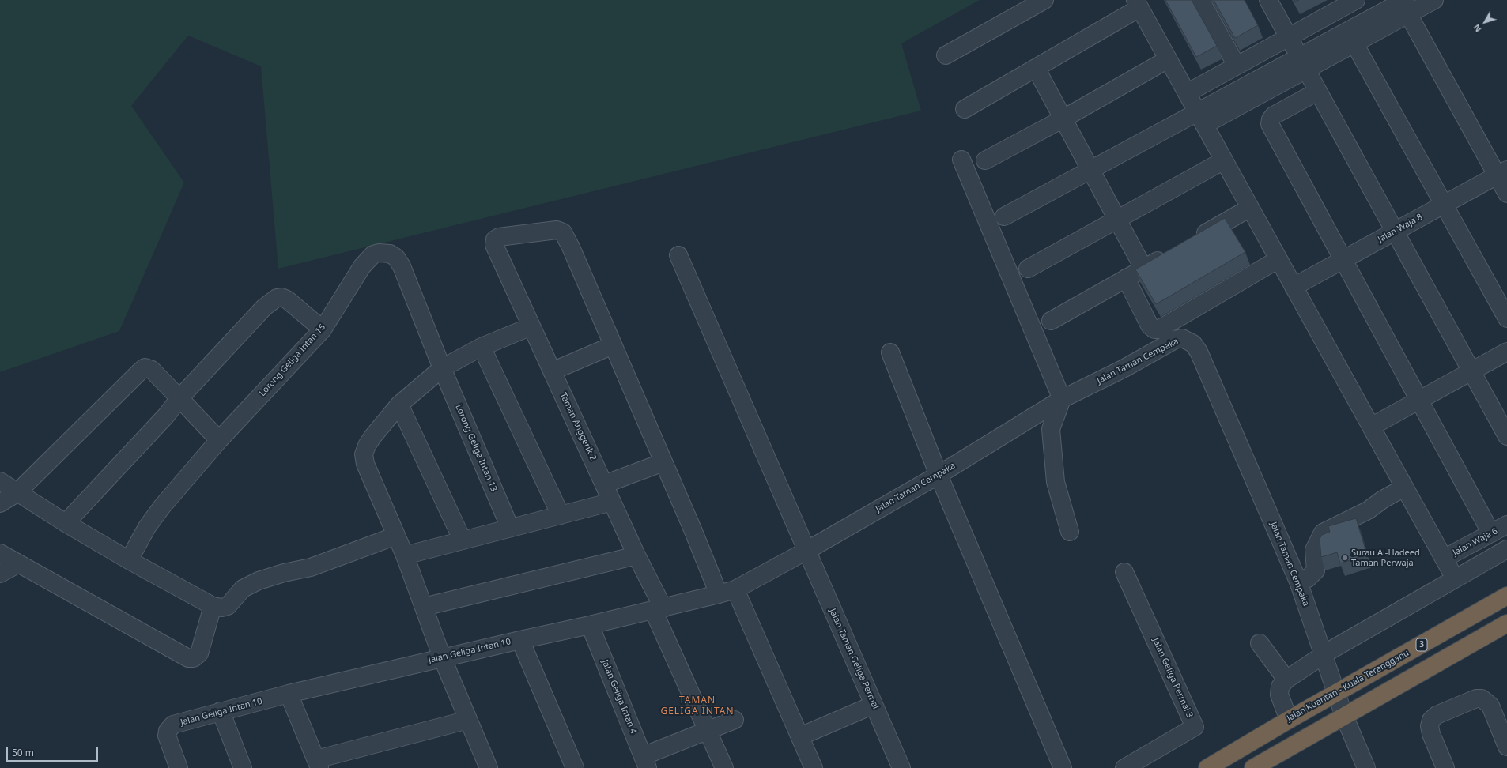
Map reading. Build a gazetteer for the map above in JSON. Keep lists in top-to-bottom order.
{
  "streets": {
    "highway": ["3", "Jalan Kuantan - Kuala Terengganu"],
    "street": [
      "Jalan Waja 8",
      "Lorong Geliga Intan 15",
      "Jalan Taman Cempaka",
      "Taman Anggerik 2",
      "Lorong Geliga Intan 13",
      "Jalan Waja 6",
      "Jalan Geliga Intan 10",
      "Jalan Taman Geliga Permai",
      "Jalan Geliga Permai 3",
      "Jalan Geliga Intan 4"
    ]
  },
  "crossings": [
    ["Lorong Geliga Intan 15", "Lorong Geliga Intan 13"],
    ["Jalan Taman Cempaka", "Jalan Geliga Intan 10"],
    ["Jalan Taman Cempaka", "Jalan Taman Geliga Permai"],
    ["Jalan Taman Cempaka", "Jalan Kuantan - Kuala Terengganu"],
    ["Taman Anggerik 2", "Jalan Geliga Intan 10"],
    ["Jalan Geliga Intan 10", "Jalan Taman Geliga Permai"],
    ["Jalan Geliga Intan 10", "Jalan Geliga Intan 4"]
  ],
  "districts": ["TAMAN GELIGA INTAN"],
  "places": ["Surau Al-Hadeed Taman Perwaja"],
  "scale_bar": "50 m",
  "north": "bottom left"
}
